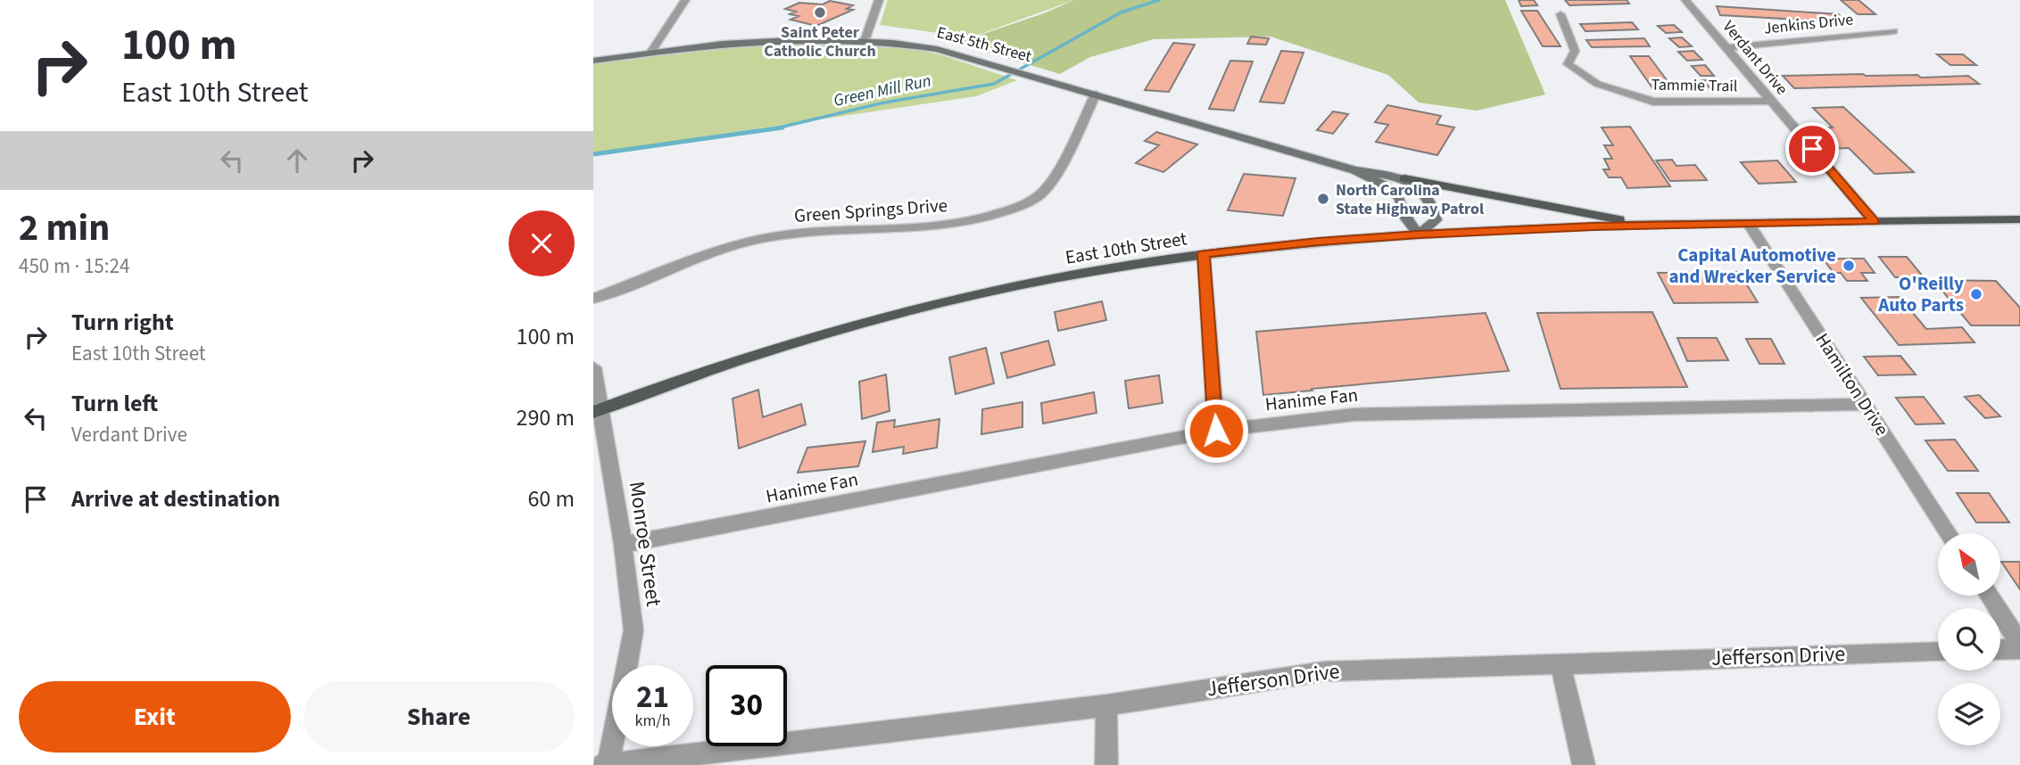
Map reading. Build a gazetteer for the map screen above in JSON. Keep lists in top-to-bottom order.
{
  "streets": {
    "main road": ["East 5th Street", "East 10th Street"],
    "street": [
      "Jenkins Drive",
      "Verdant Drive",
      "Tammie Trail",
      "Green Springs Drive",
      "Hamilton Drive",
      "Hanime Fan",
      "Monroe Street",
      "Jefferson Drive"
    ]
  },
  "crossings": [
    ["Jenkins Drive", "Verdant Drive"],
    ["East 5th Street", "Green Springs Drive"],
    ["East 5th Street", "East 10th Street"],
    ["Verdant Drive", "Tammie Trail"],
    ["Verdant Drive", "East 10th Street"],
    ["East 10th Street", "Hamilton Drive"],
    ["East 10th Street", "Monroe Street"],
    ["Hamilton Drive", "Hanime Fan"],
    ["Hanime Fan", "Monroe Street"],
    ["Monroe Street", "Jefferson Drive"]
  ],
  "water": ["Green Mill Run"],
  "places": [
    "Saint Peter Catholic Church",
    "North Carolina State Highway Patrol",
    "Capital Automotive and Wrecker Service",
    "O'Reilly Auto Parts"
  ],
  "north": "top left",
  "page": {
    "turn": ["100 m", "East 10th Street"],
    "heading": ["2 min", "450 m · 15:24"],
    "list": [
      {
        "name": "Turn right",
        "note": "East 10th Street",
        "value": "100 m"
      },
      {
        "name": "Turn left",
        "note": "Verdant Drive",
        "value": "290 m"
      },
      {
        "name": "Arrive at destination",
        "value": "60 m"
      }
    ],
    "speed": "21 km/h",
    "limit": "30",
    "buttons": ["Exit", "Share"]
  }
}
